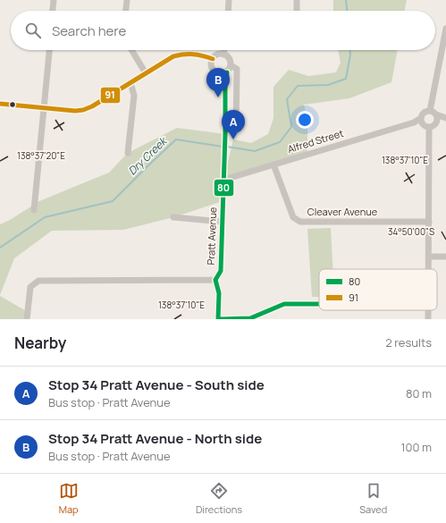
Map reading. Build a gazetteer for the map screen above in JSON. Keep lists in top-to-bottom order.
{
  "streets": {
    "street": ["Alfred Street", "Cleaver Avenue", "Pratt Avenue"]
  },
  "crossings": [
    ["Alfred Street", "Cleaver Avenue"],
    ["Alfred Street", "Pratt Avenue"]
  ],
  "water": ["Dry Creek"],
  "lines": ["transit line 91", "transit line 80"],
  "legend": ["80", "91"],
  "page": {
    "search": "Search here",
    "pins": ["B", "A"],
    "heading": ["Nearby", "2 results"],
    "list": [
      {
        "mark": "A",
        "name": "Stop 34 Pratt Avenue - South side",
        "note": "Bus stop · Pratt Avenue",
        "value": "80 m"
      },
      {
        "mark": "B",
        "name": "Stop 34 Pratt Avenue - North side",
        "note": "Bus stop · Pratt Avenue",
        "value": "100 m"
      }
    ],
    "nav": ["Map", "Directions", "Saved"]
  },
  "coordinates": ["138°37'20\"E", "138°37'10\"E", "34°50'00\"S"]
}
